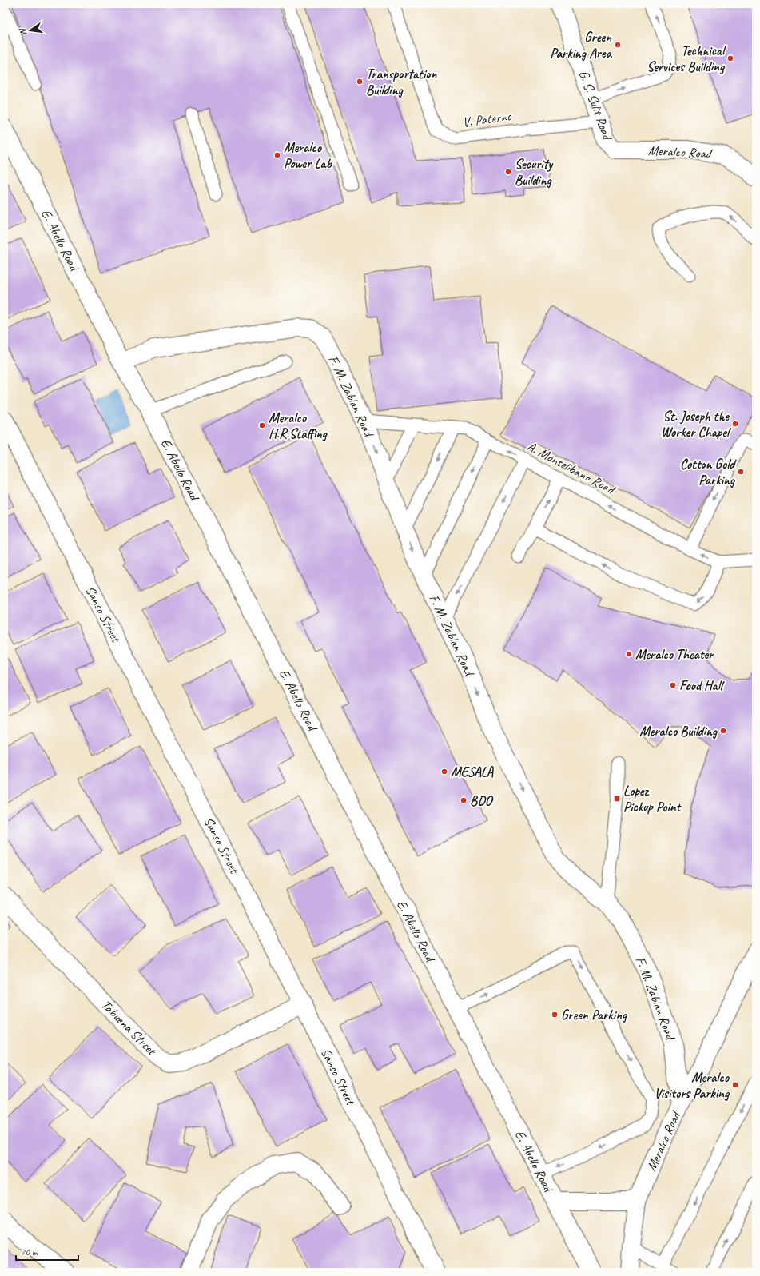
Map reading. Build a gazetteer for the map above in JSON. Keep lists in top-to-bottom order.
{
  "streets": {
    "street": [
      "G. S. Sulit Road",
      "Meralco Road",
      "E. Abello Road",
      "F. M. Zablan Road",
      "Sanso Street",
      "Tabuena Street"
    ],
    "lane": ["V. Paterno", "A. Montelibano Road"]
  },
  "crossings": [
    ["G. S. Sulit Road", "V. Paterno"],
    ["G. S. Sulit Road", "Meralco Road"],
    ["Meralco Road", "F. M. Zablan Road"],
    ["E. Abello Road", "F. M. Zablan Road"],
    ["F. M. Zablan Road", "A. Montelibano Road"],
    ["Sanso Street", "Tabuena Street"]
  ],
  "one_way": ["F. M. Zablan Road", "A. Montelibano Road"],
  "places": {
    "other": [
      "Green Parking Area",
      "Technical Services Building",
      "Transportation Building",
      "Meralco Power Lab",
      "Security Building",
      "St. Joseph the Worker Chapel",
      "Meralco H.R.Staffing",
      "Cotton Gold Parking",
      "Meralco Theater",
      "Food Hall",
      "Meralco Building",
      "MESALA",
      "BDO",
      "Green Parking",
      "Meralco Visitors Parking"
    ],
    "transit": ["Lopez Pickup Point"]
  },
  "scale_bar": "20 m",
  "north": "left"
}
